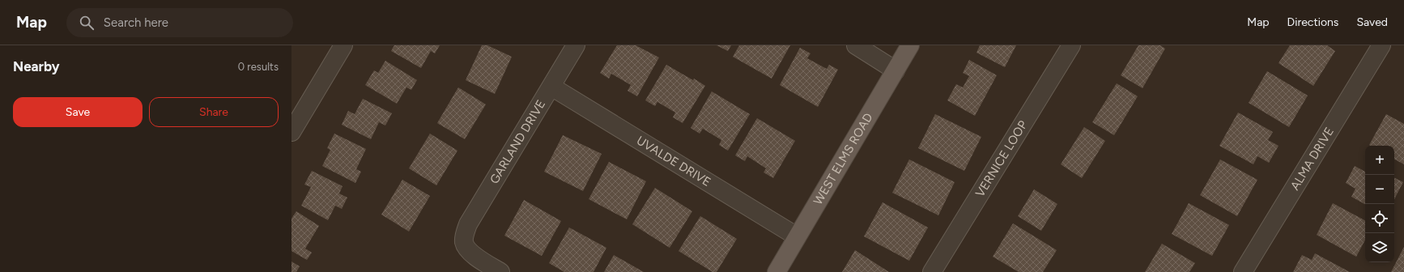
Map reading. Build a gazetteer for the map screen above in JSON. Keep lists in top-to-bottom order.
{
  "streets": {
    "main road": ["WEST ELMS ROAD"],
    "street": [
      "GARLAND DRIVE",
      "VERNICE LOOP",
      "ALMA DRIVE",
      "UVALDE DRIVE"
    ]
  },
  "crossings": [
    ["GARLAND DRIVE", "UVALDE DRIVE"],
    ["WEST ELMS ROAD", "UVALDE DRIVE"]
  ],
  "page": {
    "header": "Map",
    "search": "Search here",
    "nav": ["Map", "Directions", "Saved"],
    "heading": ["Nearby", "0 results"],
    "buttons": ["Save", "Share"],
    "map_buttons": ["+", "−"]
  }
}
